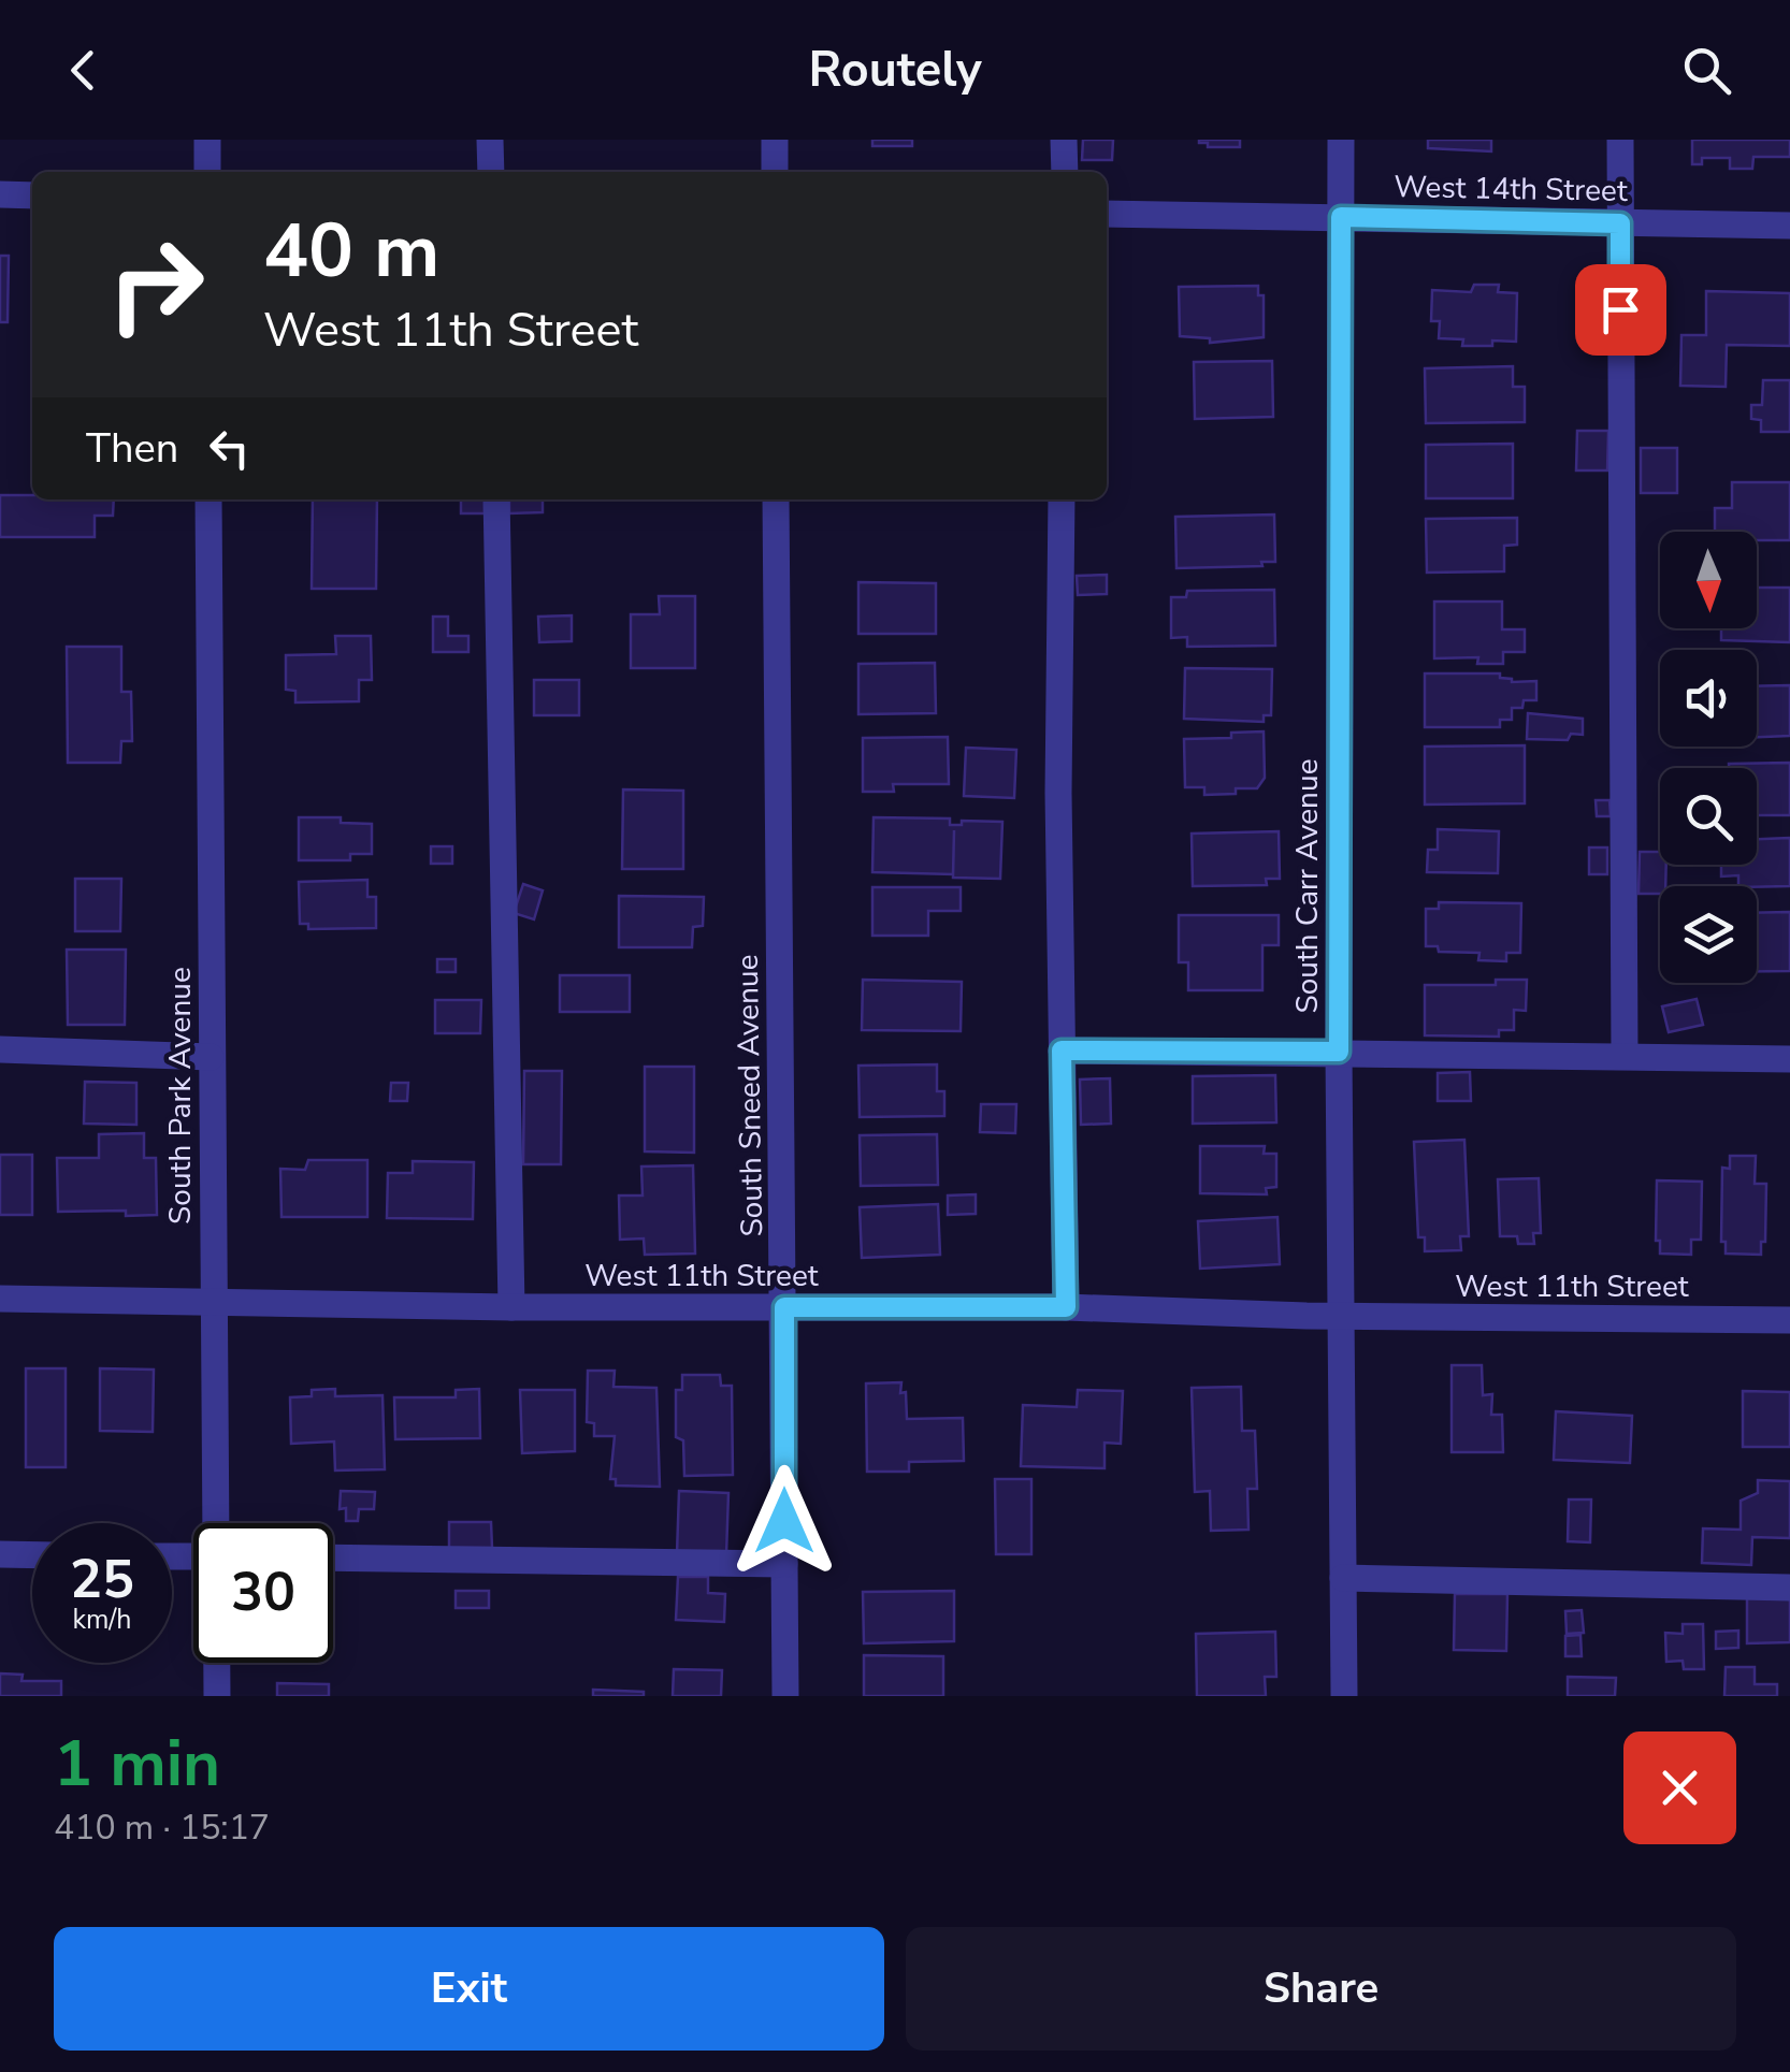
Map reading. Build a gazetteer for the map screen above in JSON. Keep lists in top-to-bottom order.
{
  "streets": {
    "street": [
      "West 14th Street",
      "South Carr Avenue",
      "South Park Avenue",
      "South Sneed Avenue",
      "West 11th Street"
    ]
  },
  "crossings": [
    ["West 14th Street", "South Carr Avenue"],
    ["South Carr Avenue", "West 11th Street"],
    ["South Park Avenue", "West 11th Street"],
    ["South Sneed Avenue", "West 11th Street"]
  ],
  "north": "bottom",
  "page": {
    "header": "Routely",
    "turn": ["40 m", "West 11th Street"],
    "then": "Then",
    "speed": "25 km/h",
    "limit": "30",
    "heading": ["1 min", "410 m · 15:17"],
    "buttons": ["Exit", "Share"]
  }
}
